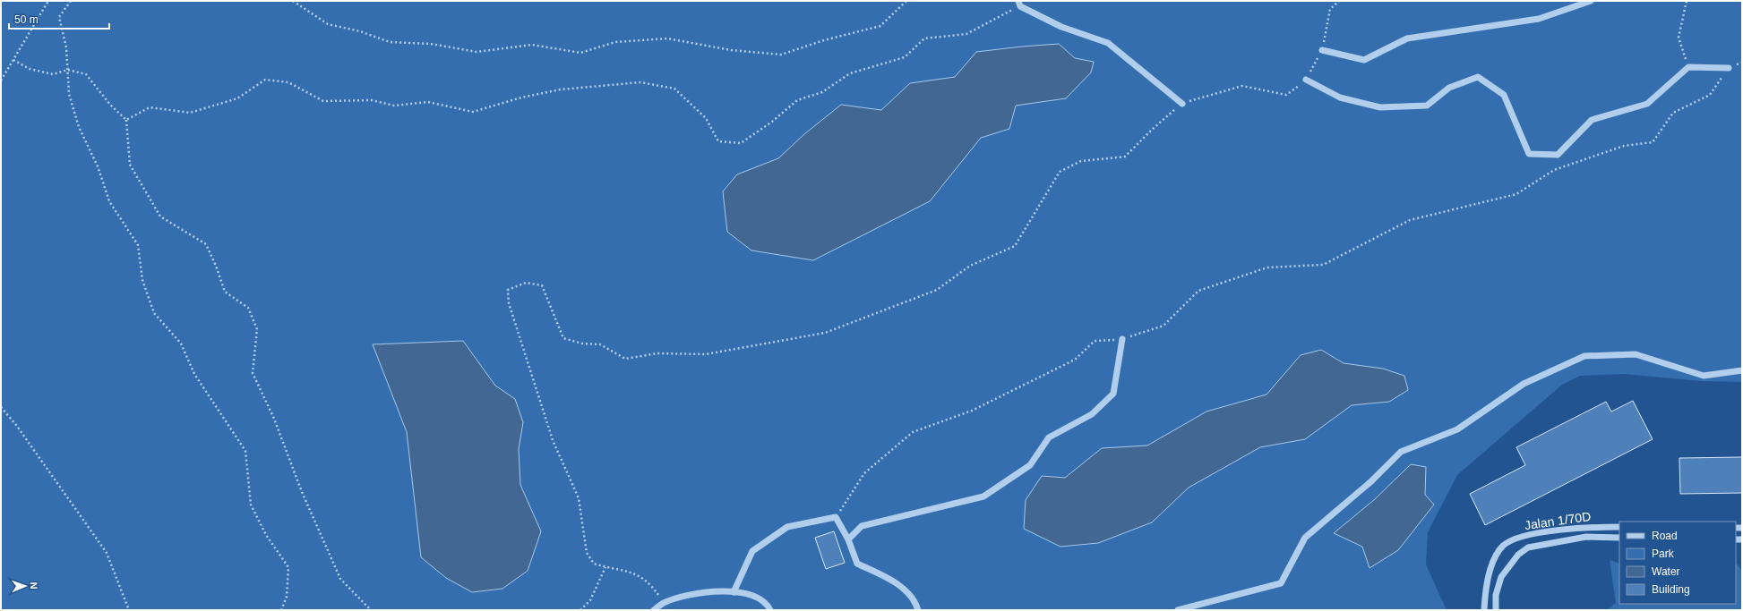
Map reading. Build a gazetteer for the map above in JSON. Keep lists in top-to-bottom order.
{
  "streets": {
    "street": ["Jalan 1/70D"]
  },
  "legend": [
    "Road",
    "Park",
    "Water",
    "Building"
  ],
  "scale_bar": "50 m",
  "north": "right"
}
